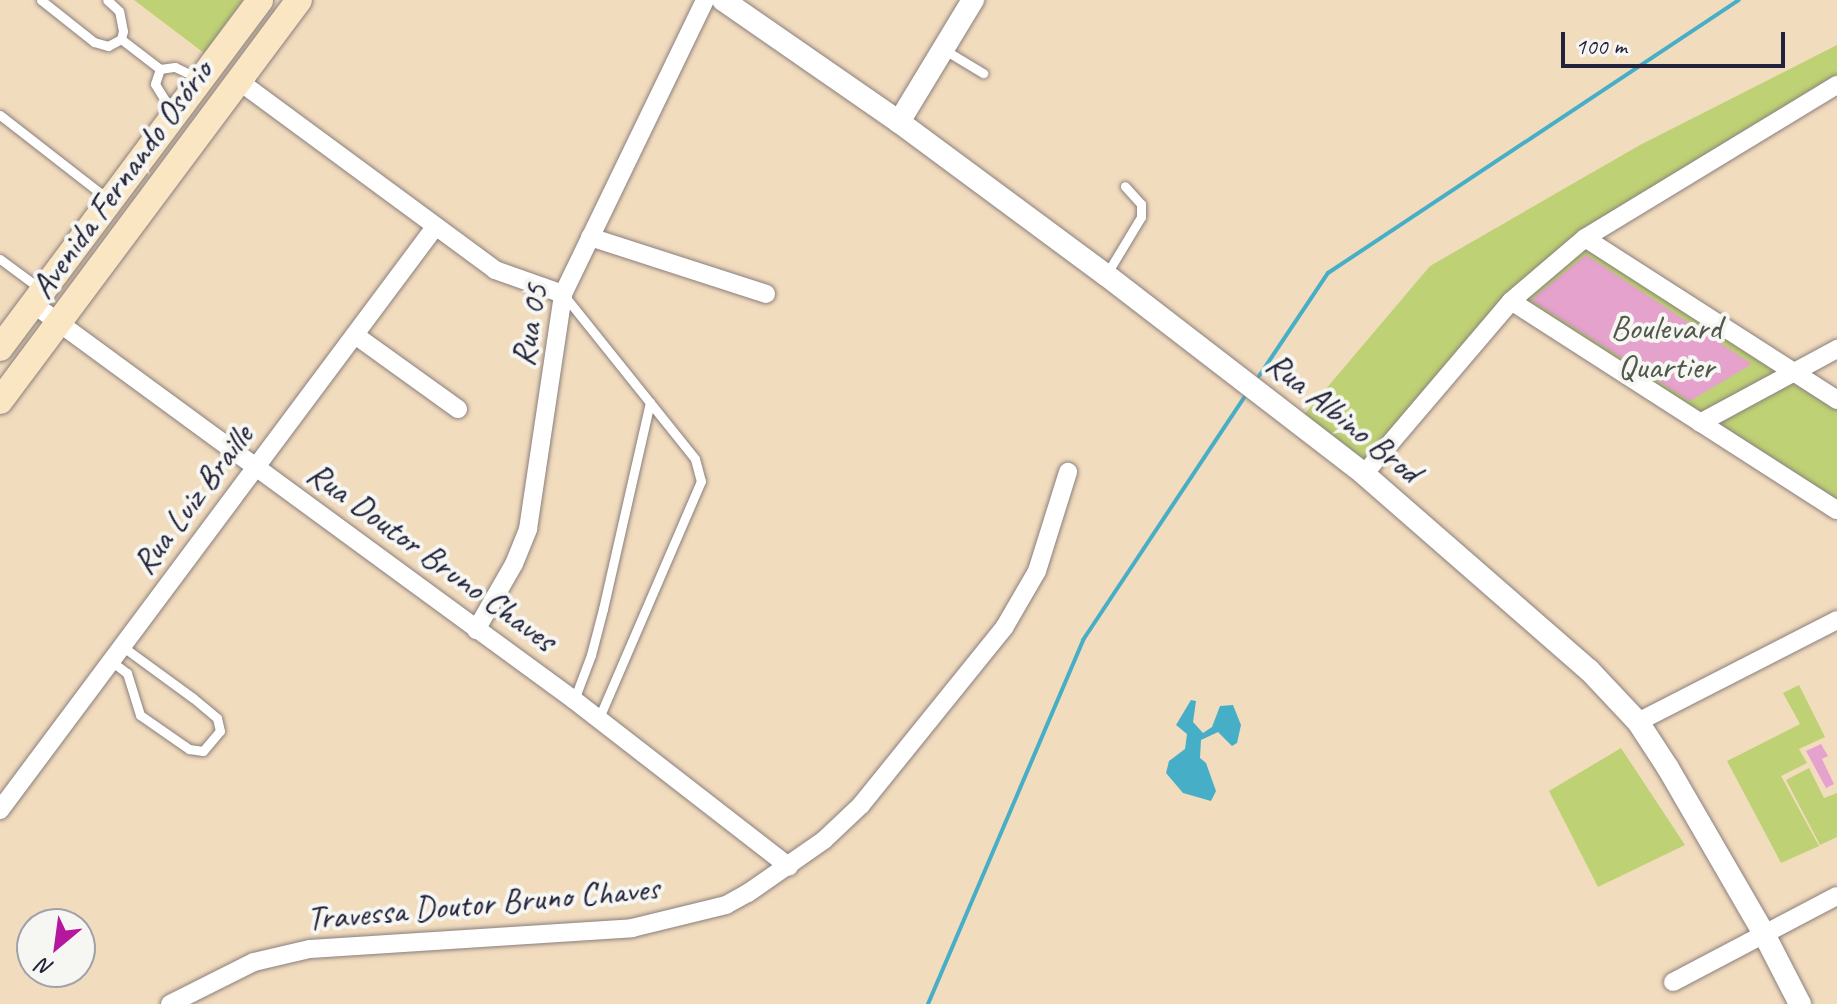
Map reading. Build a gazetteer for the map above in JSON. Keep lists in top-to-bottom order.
{
  "streets": {
    "main road": ["Avenida Fernando Osório"],
    "street": [
      "Rua 05",
      "Rua Albino Brod",
      "Rua Luiz Braille",
      "Rua Doutor Bruno Chaves",
      "Travessa Doutor Bruno Chaves"
    ]
  },
  "crossings": [
    ["Avenida Fernando Osório", "Rua Doutor Bruno Chaves"],
    ["Rua 05", "Rua Doutor Bruno Chaves"],
    ["Rua Luiz Braille", "Rua Doutor Bruno Chaves"],
    ["Rua Doutor Bruno Chaves", "Travessa Doutor Bruno Chaves"]
  ],
  "parks": ["Boulevard Quartier"],
  "scale_bar": "100 m",
  "north": "bottom left"
}
